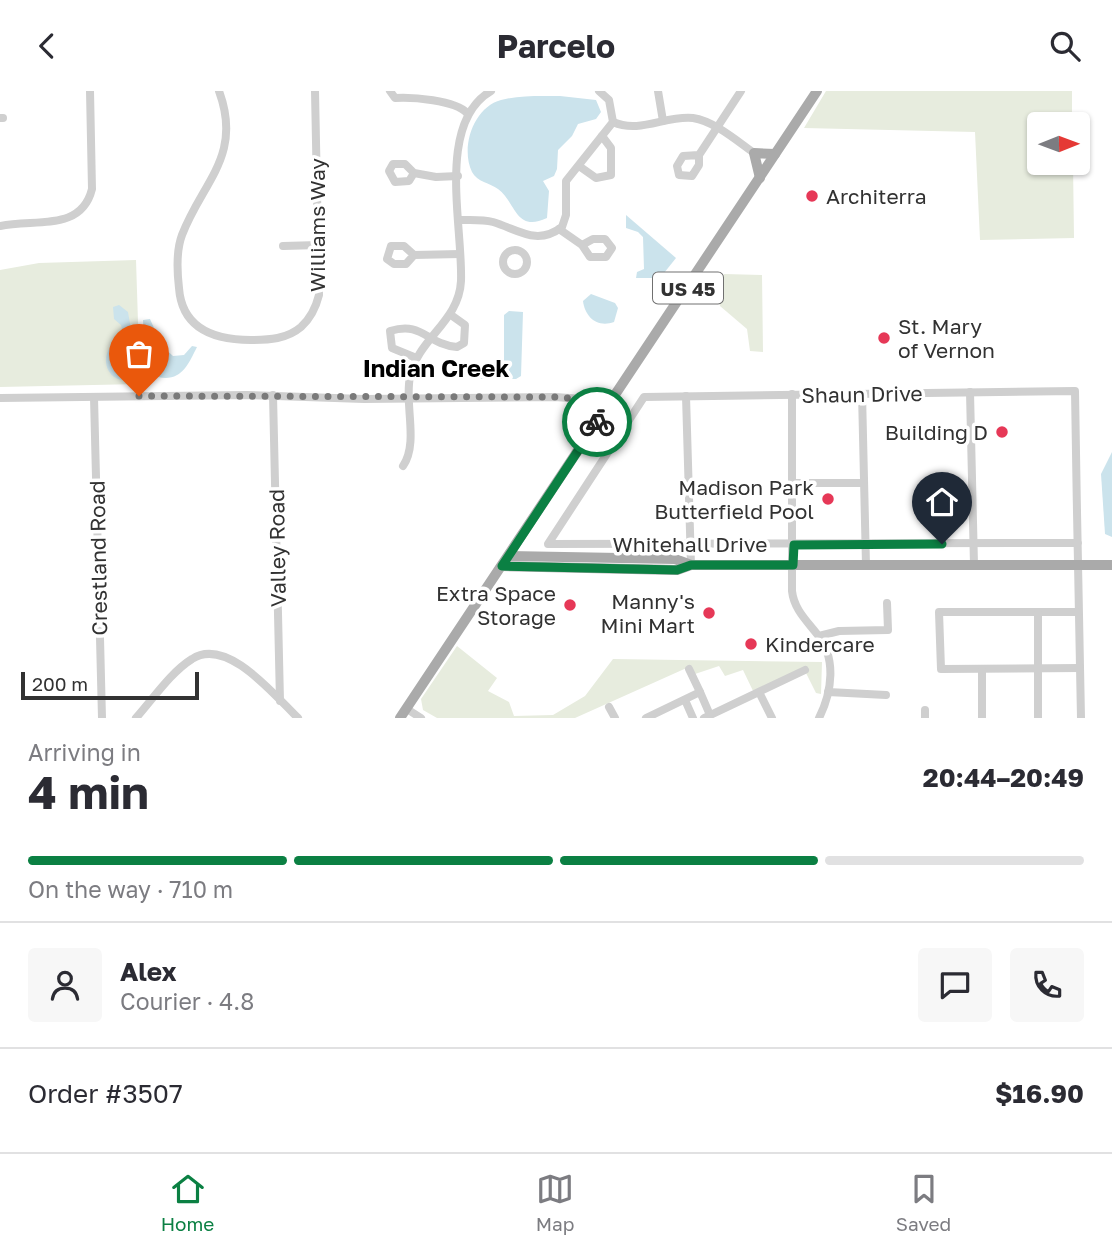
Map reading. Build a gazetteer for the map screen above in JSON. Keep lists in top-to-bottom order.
{
  "streets": {
    "main road": ["US 45"],
    "street": [
      "Williams Way",
      "Shaun Drive",
      "Whitehall Drive",
      "Valley Road",
      "Crestland Road"
    ]
  },
  "crossings": [
    ["Shaun Drive", "Whitehall Drive"]
  ],
  "districts": ["Indian Creek"],
  "places": [
    "Architerra",
    "St. Mary of Vernon",
    "Building D",
    "Madison Park Butterfield Pool",
    "Extra Space Storage",
    "Manny's Mini Mart",
    "Kindercare"
  ],
  "scale_bar": "200 m",
  "north": "right",
  "page": {
    "header": "Parcelo",
    "scale": "200 m",
    "heading": ["4 min", "Arriving in", "20:44–20:49"],
    "panel": [
      "Alex",
      "Courier · 4.8",
      "Order #3507",
      "$16.90"
    ],
    "bar": "On the way · 710 m",
    "tabs": ["Home", "Map", "Saved"]
  }
}
